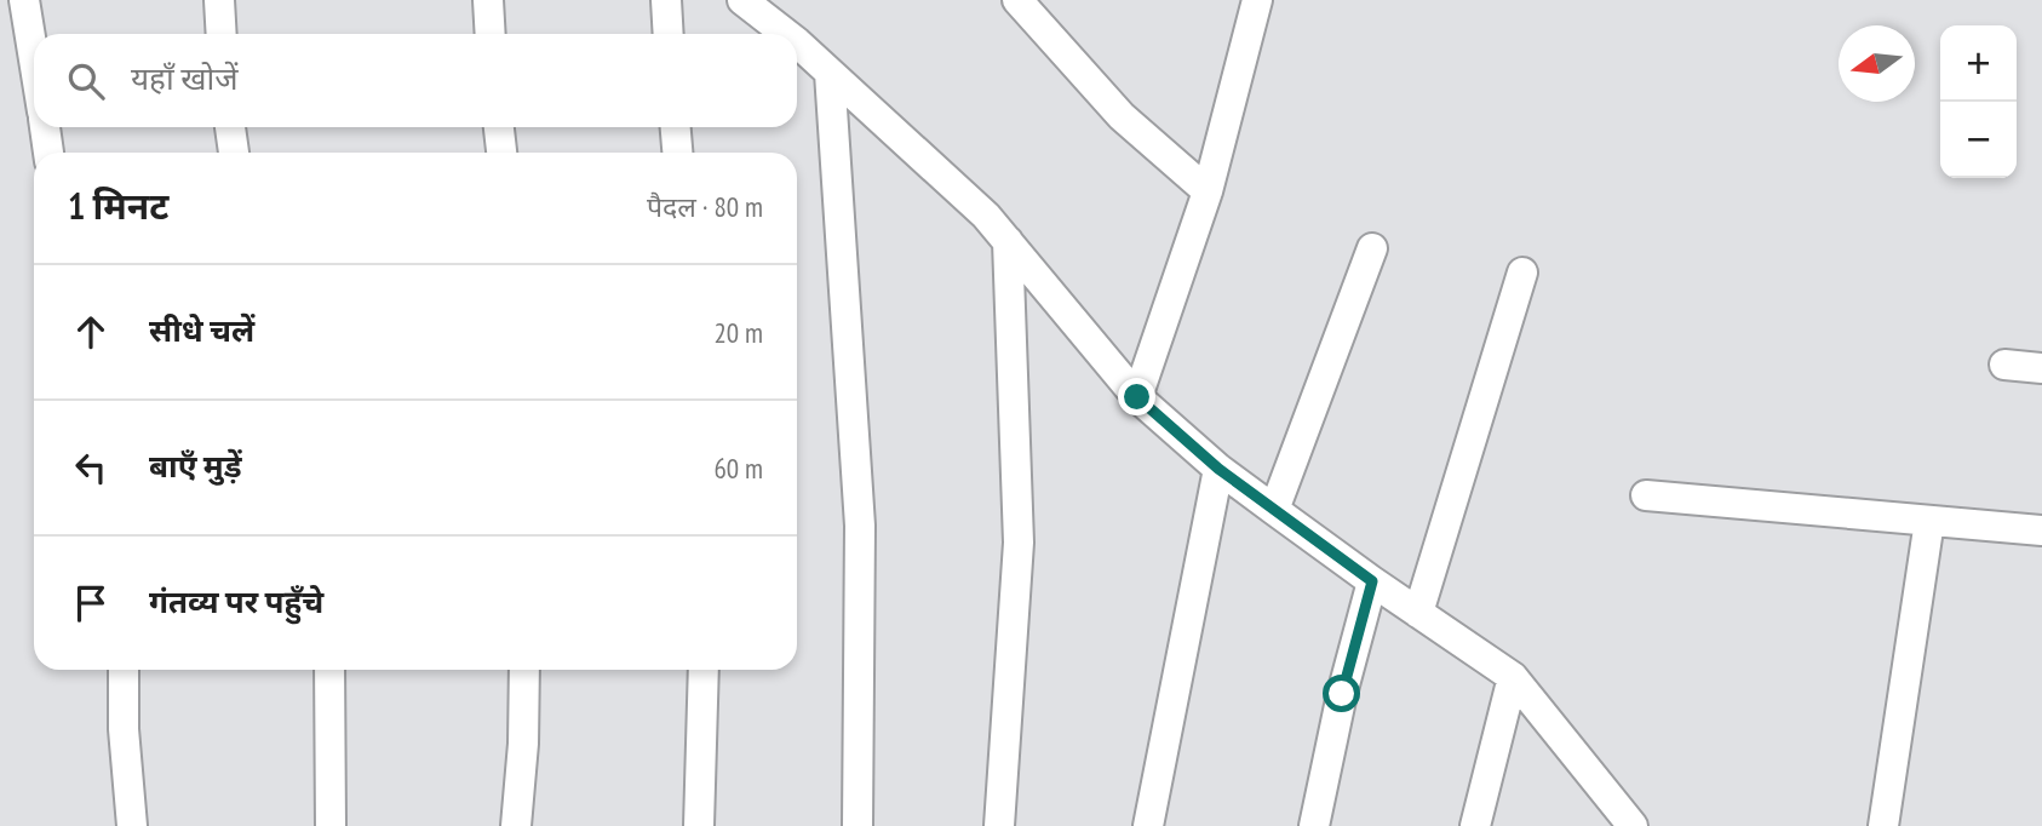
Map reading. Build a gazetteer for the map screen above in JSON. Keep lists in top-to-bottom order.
{
  "north": "left",
  "page": {
    "map_buttons": ["+", "−"],
    "search": "यहाँ खोजें",
    "heading": ["1 मिनट", "पैदल · 80 m"],
    "list": [
      ["सीधे चलें", "20 m"],
      ["बाएँ मुड़ें", "60 m"],
      "गंतव्य पर पहुँचे"
    ]
  }
}
